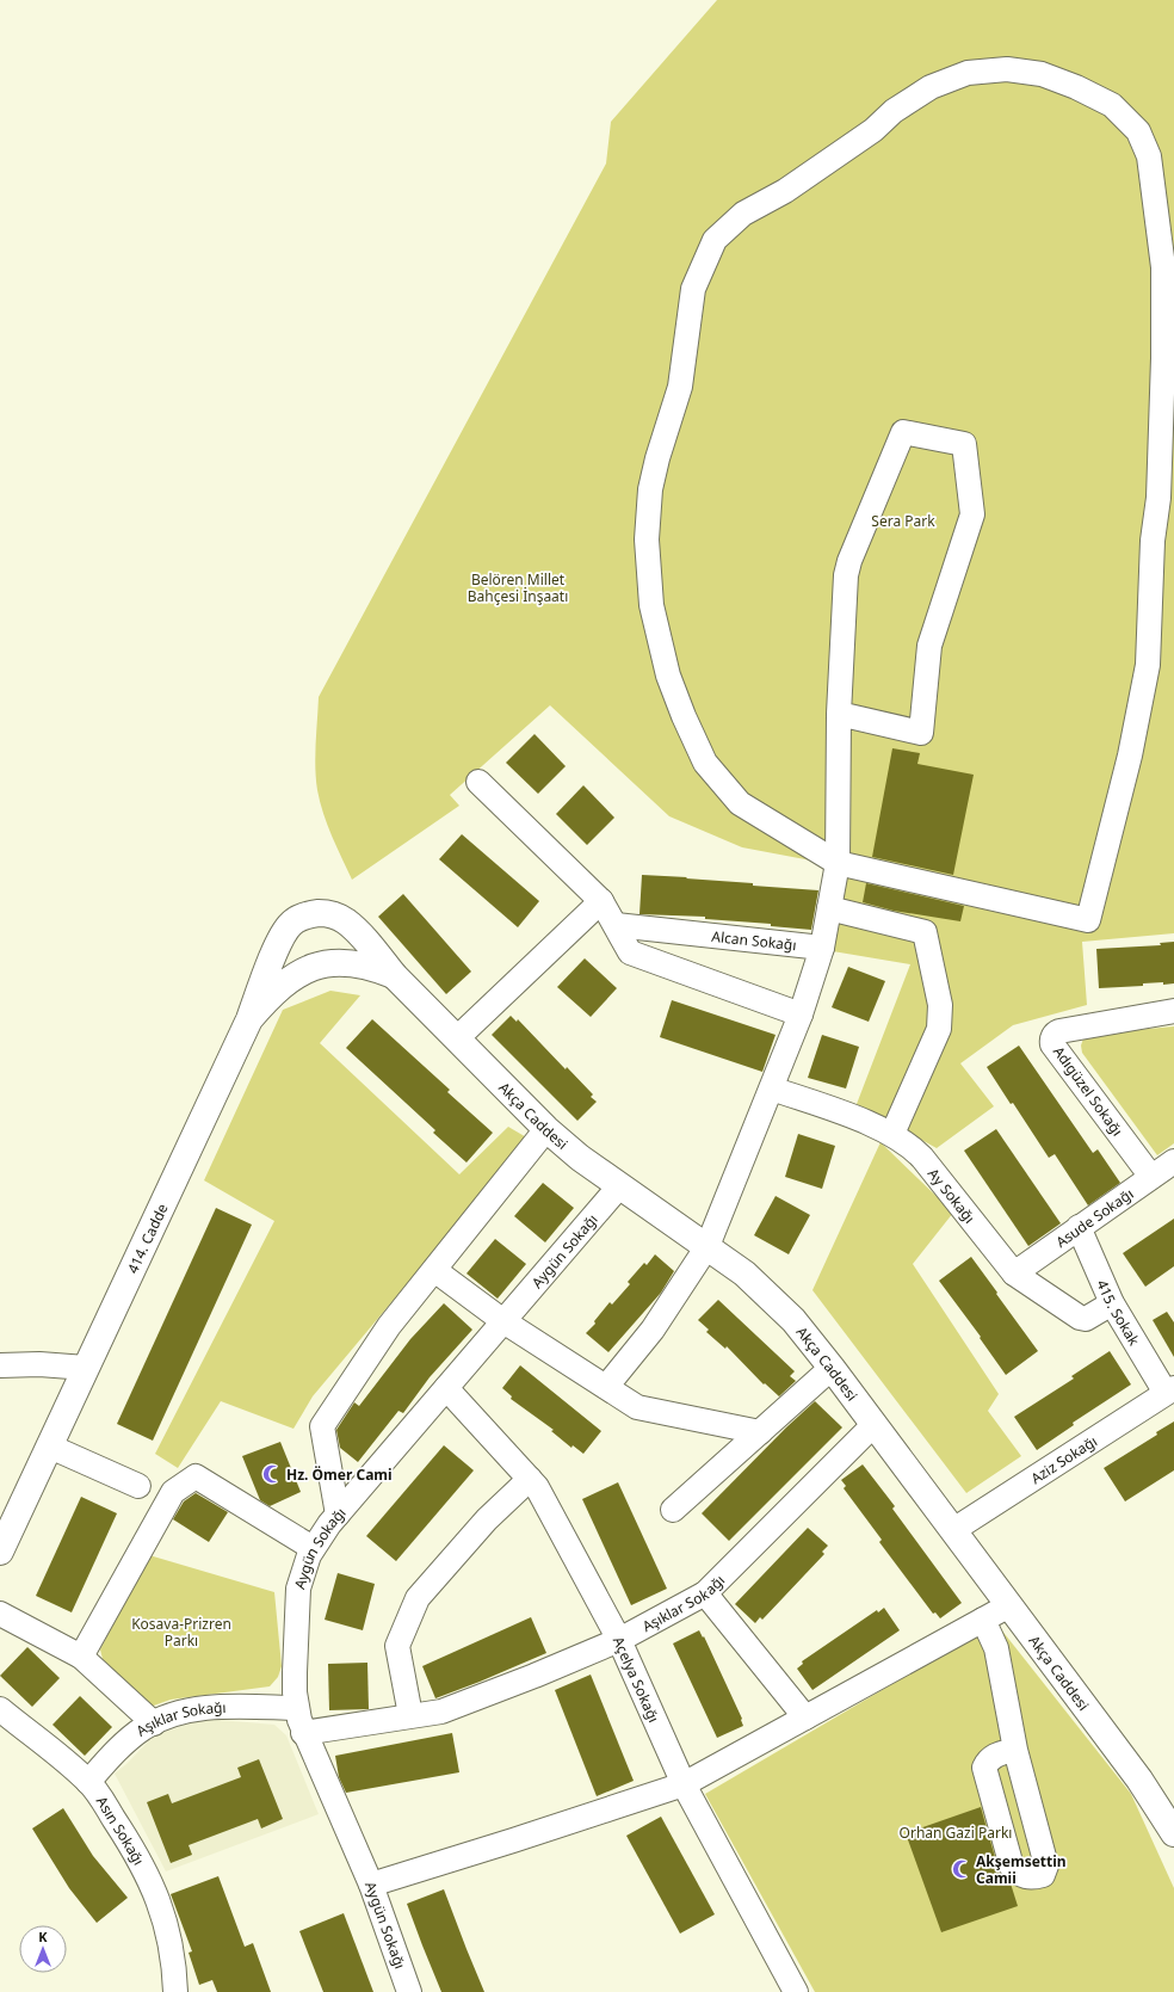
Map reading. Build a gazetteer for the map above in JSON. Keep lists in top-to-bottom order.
{
  "streets": {
    "main road": ["Akça Caddesi", "414. Cadde"],
    "street": [
      "Alcan Sokağı",
      "Adıgüzel Sokağı",
      "Ay Sokağı",
      "Asude Sokağı",
      "Aygün Sokağı",
      "415. Sokak",
      "Aziz Sokağı",
      "Aşıklar Sokağı",
      "Açelya Sokağı",
      "Asın Sokağı"
    ]
  },
  "crossings": [
    ["Adıgüzel Sokağı", "Asude Sokağı"],
    ["Akça Caddesi", "414. Cadde"],
    ["Akça Caddesi", "Aygün Sokağı"],
    ["Akça Caddesi", "Aziz Sokağı"],
    ["Akça Caddesi", "Aşıklar Sokağı"],
    ["Ay Sokağı", "Asude Sokağı"],
    ["Ay Sokağı", "415. Sokak"],
    ["Asude Sokağı", "415. Sokak"],
    ["Aygün Sokağı", "Aşıklar Sokağı"],
    ["Aygün Sokağı", "Açelya Sokağı"],
    ["415. Sokak", "Aziz Sokağı"],
    ["Aşıklar Sokağı", "Açelya Sokağı"],
    ["Aşıklar Sokağı", "Asın Sokağı"]
  ],
  "parks": [
    "Sera Park",
    "Belören Millet Bahçesi İnşaatı",
    "Kosava-Prizren Parkı",
    "Orhan Gazi Parkı"
  ],
  "places": {
    "mosque": ["Hz. Ömer Cami", "Akşemsettin Camii"]
  },
  "north": "top"
}
